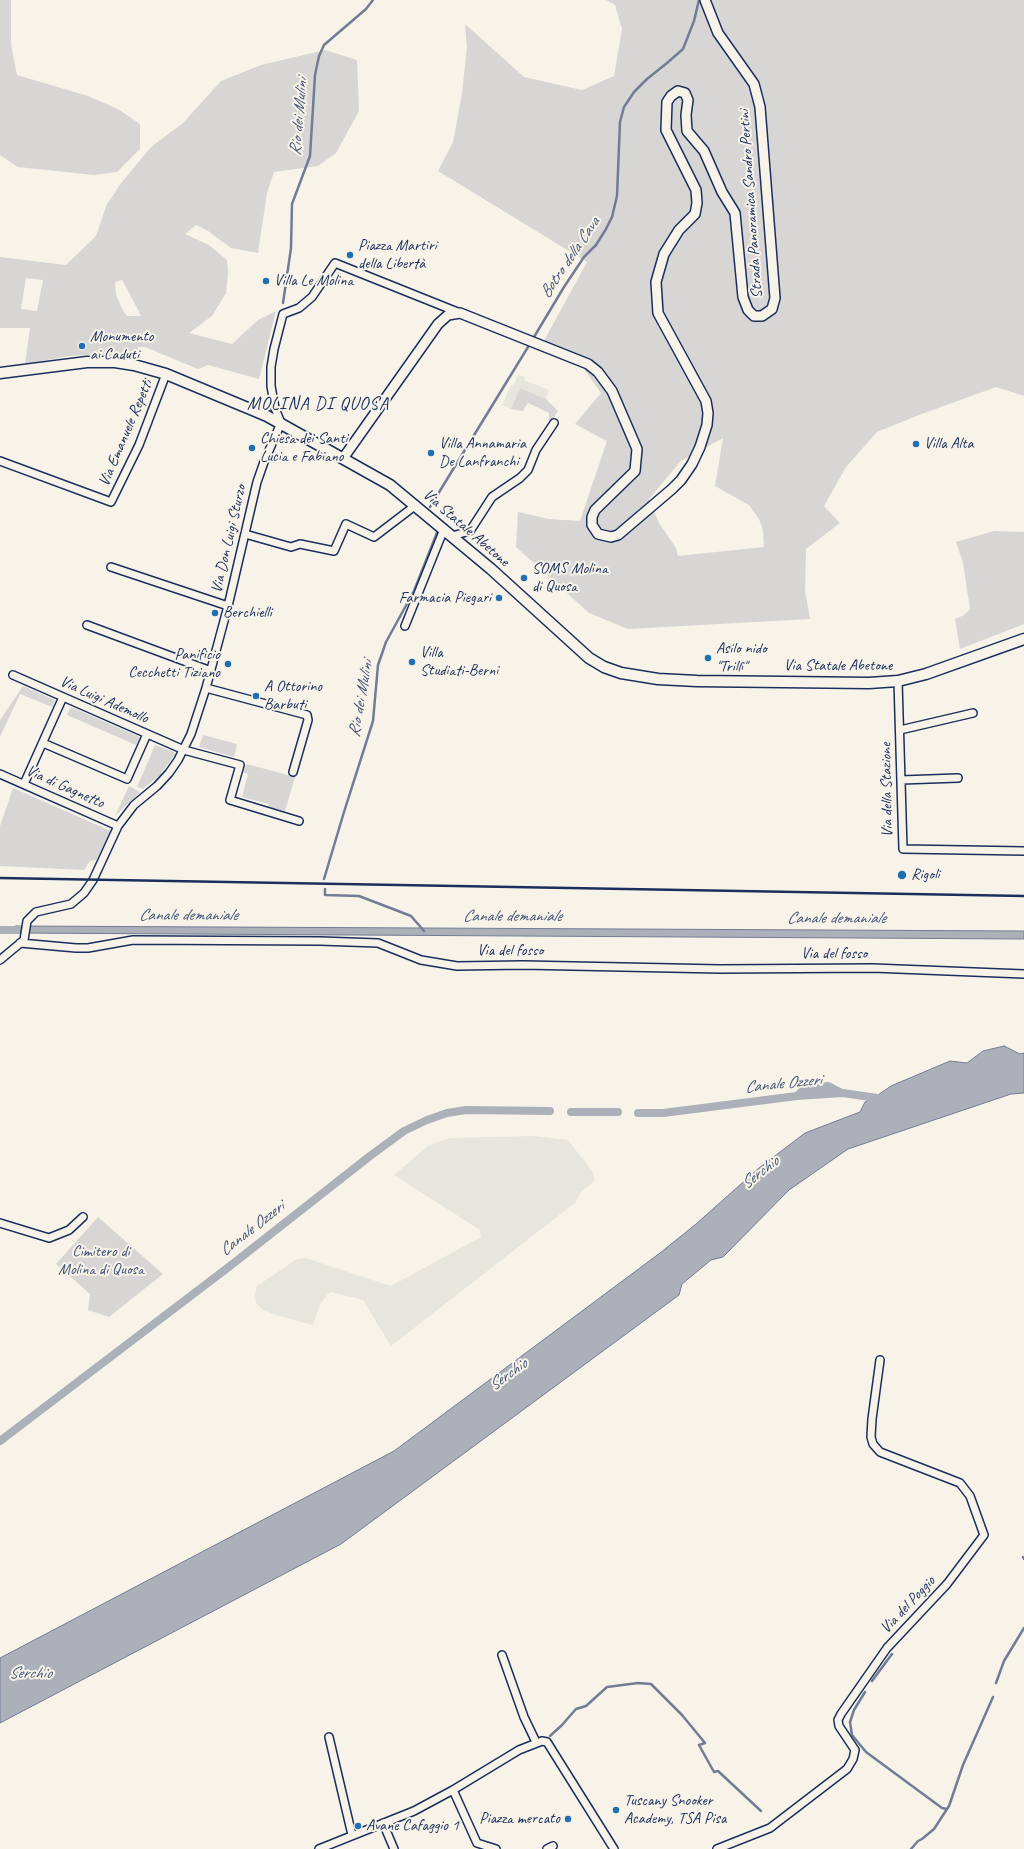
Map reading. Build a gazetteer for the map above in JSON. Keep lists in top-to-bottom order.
{
  "streets": {
    "main road": ["Via Statale Abetone"],
    "street": [
      "Strada Panoramica Sandro Pertini",
      "Via Emanuele Repetti",
      "Via Don Luigi Sturzo",
      "Via Luigi Ademollo",
      "Via di Gagnetto",
      "Via della Stazione",
      "Via del fosso",
      "Via del Poggio"
    ]
  },
  "crossings": [
    ["Via Emanuele Repetti", "Via Statale Abetone"],
    ["Via Statale Abetone", "Via Don Luigi Sturzo"],
    ["Via Statale Abetone", "Via della Stazione"],
    ["Via Don Luigi Sturzo", "Via Luigi Ademollo"],
    ["Via Don Luigi Sturzo", "Via di Gagnetto"],
    ["Via Don Luigi Sturzo", "Via del fosso"]
  ],
  "districts": ["MOLINA DI QUOSA"],
  "water": [
    "Rio dei Mulini",
    "Botro della Cava",
    "Canale demaniale",
    "Canale Ozzeri",
    "Serchio"
  ],
  "parks": ["Cimitero di Molina di Quosa"],
  "places": [
    "Piazza Martiri della Libertà",
    "Villa Le Molina",
    "Monumento ai Caduti",
    "Villa Alta",
    "Chiesa dei Santi Lucia e Fabiano",
    "Villa Annamaria De Lanfranchi",
    "SOMS Molina di Quosa",
    "Farmacia Piegari",
    "Berchielli",
    "Asilo nido \"Trilli\"",
    "Villa Studiati-Berni",
    "Panificio Cecchetti Tiziano",
    "A Ottorino Barbuti",
    "Rigoli",
    "Tuscany Snooker Academy, TSA Pisa",
    "Piazza mercato",
    "Avane Cafaggio 1"
  ]
}
